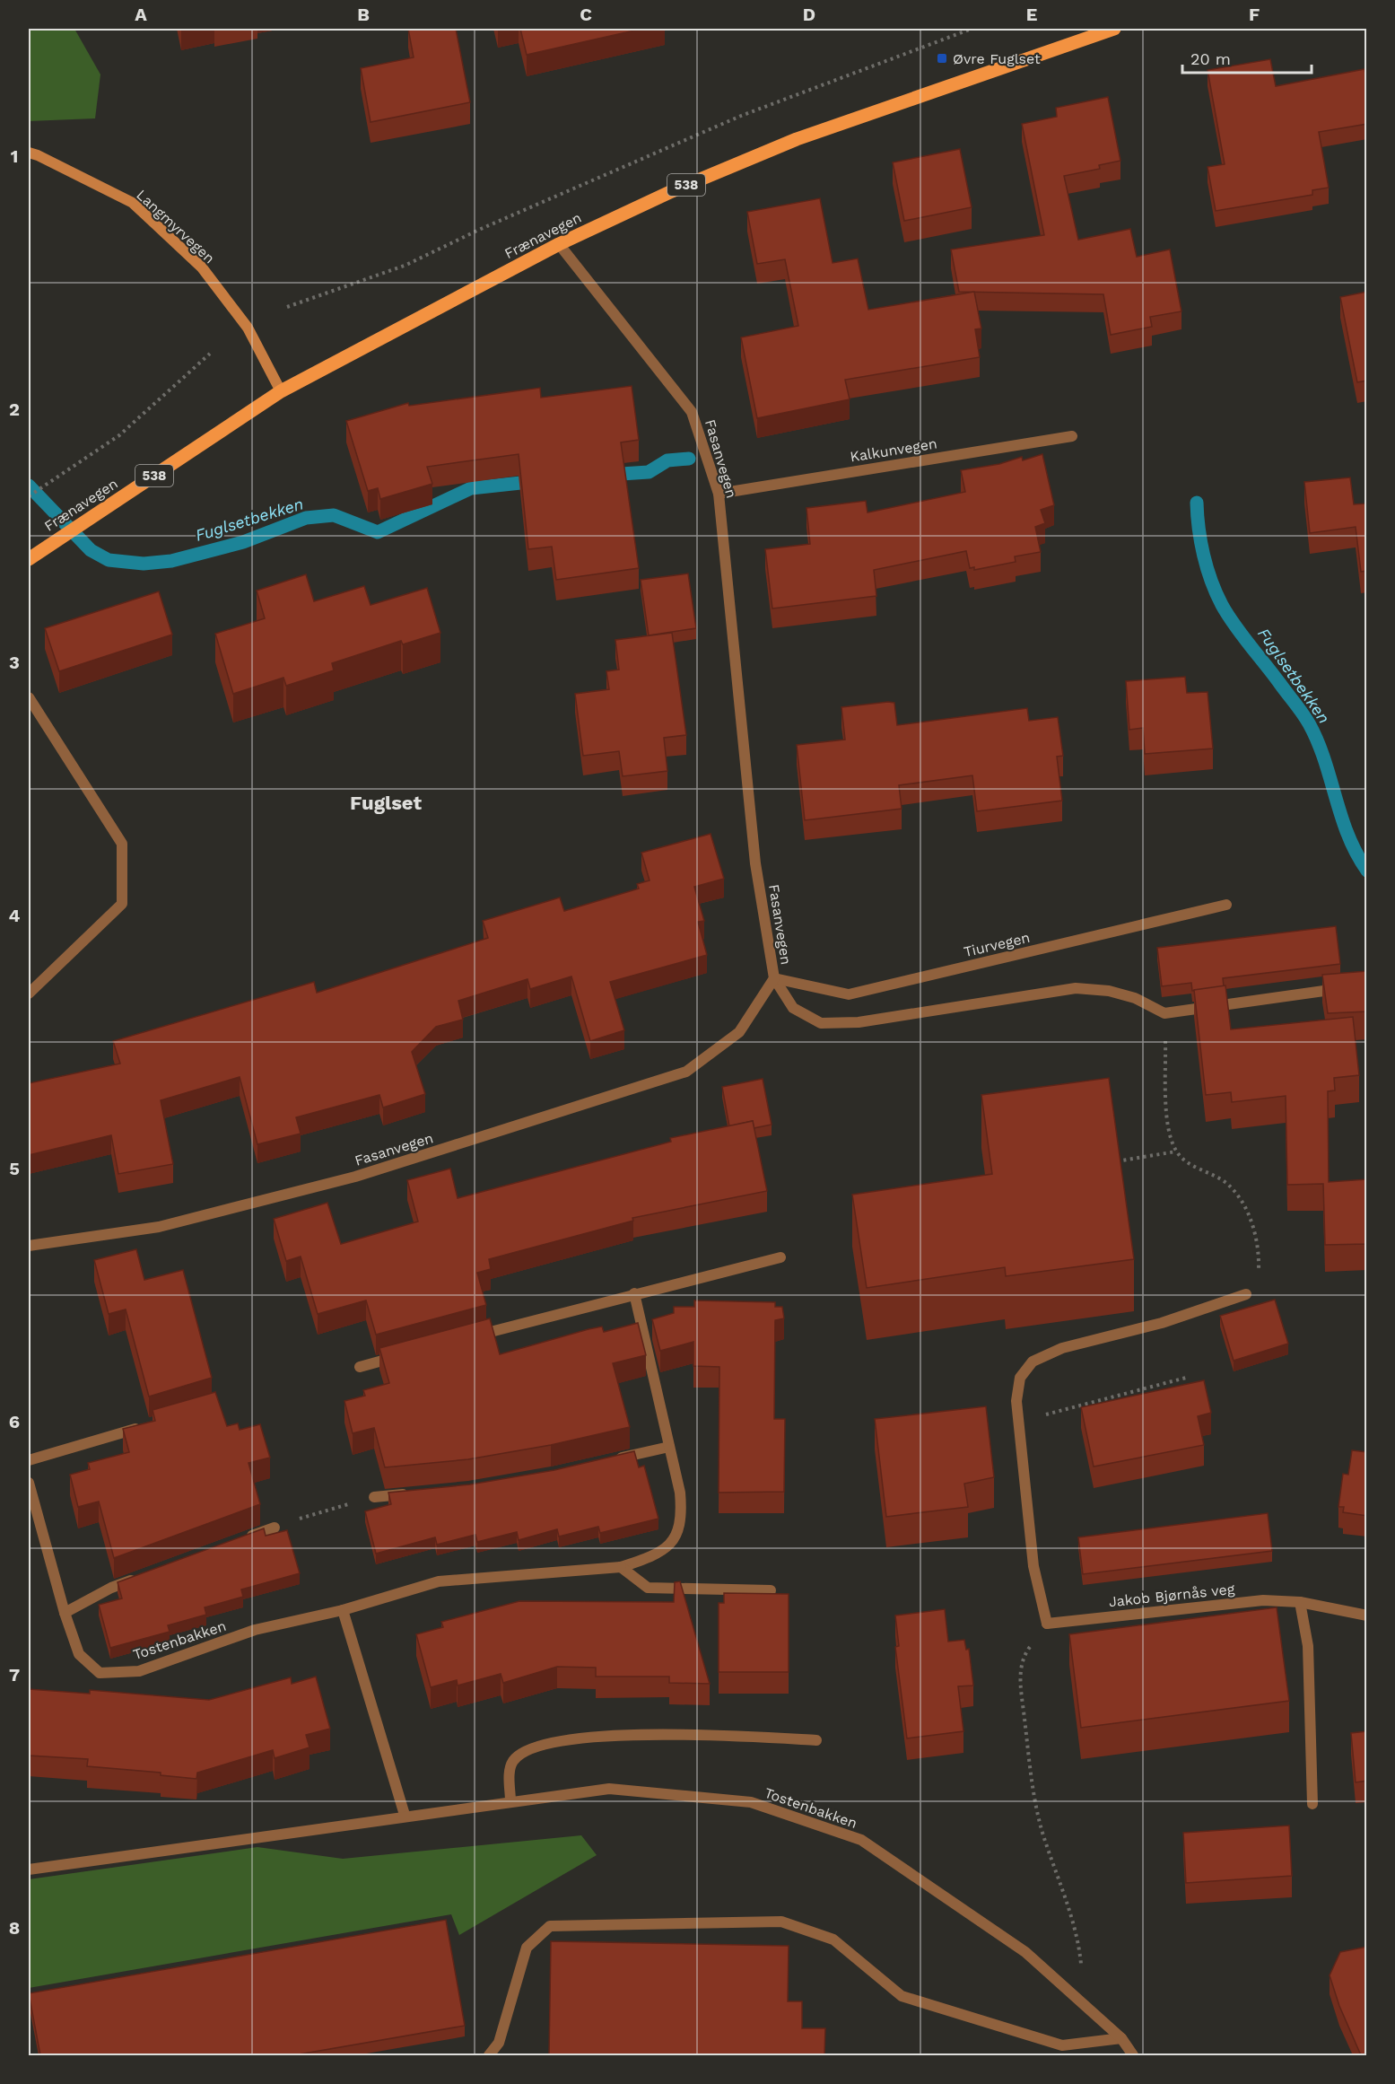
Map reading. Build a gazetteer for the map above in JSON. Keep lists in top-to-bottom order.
{
  "streets": {
    "main road": ["538", "Langmyrvegen", "Frænavegen"],
    "street": [
      "Kalkunvegen",
      "Fasanvegen",
      "Tiurvegen",
      "Jakob Bjørnås veg",
      "Tostenbakken"
    ]
  },
  "crossings": [
    ["Langmyrvegen", "Frænavegen"],
    ["Frænavegen", "Fasanvegen"],
    ["Kalkunvegen", "Fasanvegen"],
    ["Fasanvegen", "Tiurvegen"]
  ],
  "districts": ["Fuglset"],
  "water": ["Fuglsetbekken"],
  "places": {
    "transit": ["Øvre Fuglset"]
  },
  "scale_bar": "20 m",
  "grid": {
    "columns": [
      "A",
      "B",
      "C",
      "D",
      "E",
      "F"
    ],
    "rows": [
      "1",
      "2",
      "3",
      "4",
      "5",
      "6",
      "7",
      "8"
    ]
  }
}
